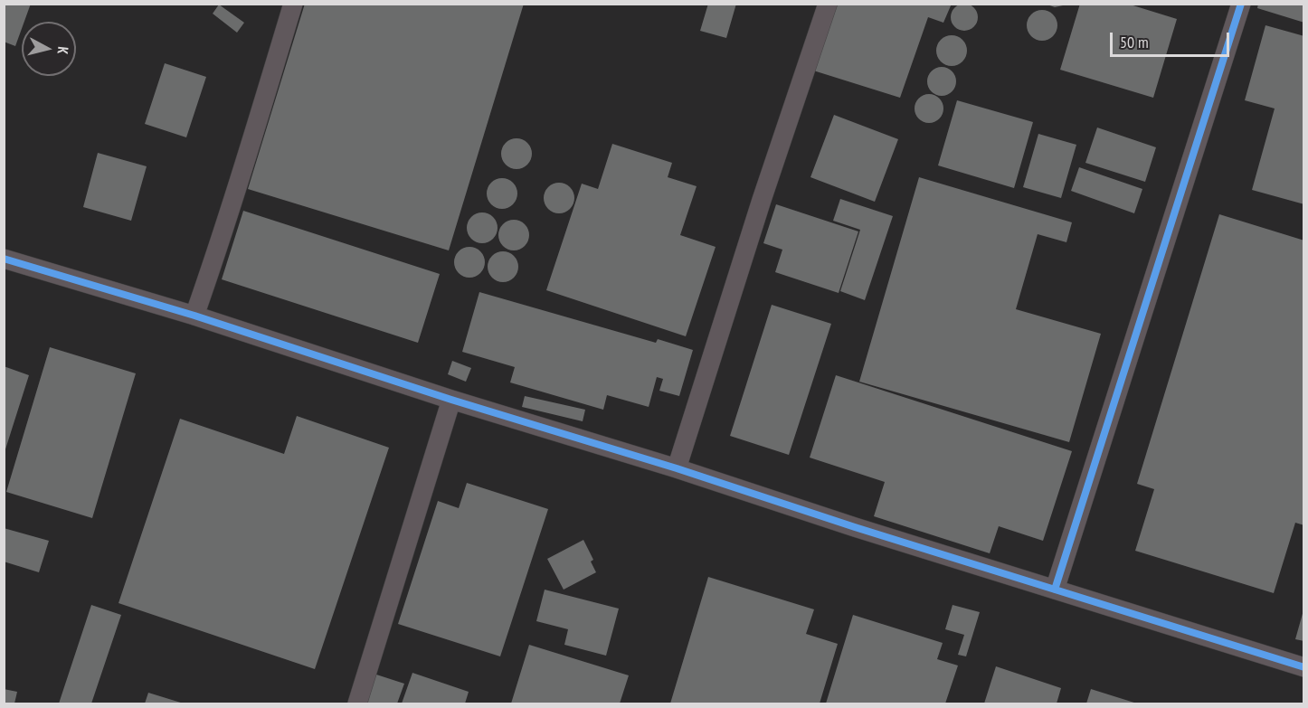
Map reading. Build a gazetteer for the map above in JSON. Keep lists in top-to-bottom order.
{
  "scale_bar": "50 m",
  "north": "right"
}
